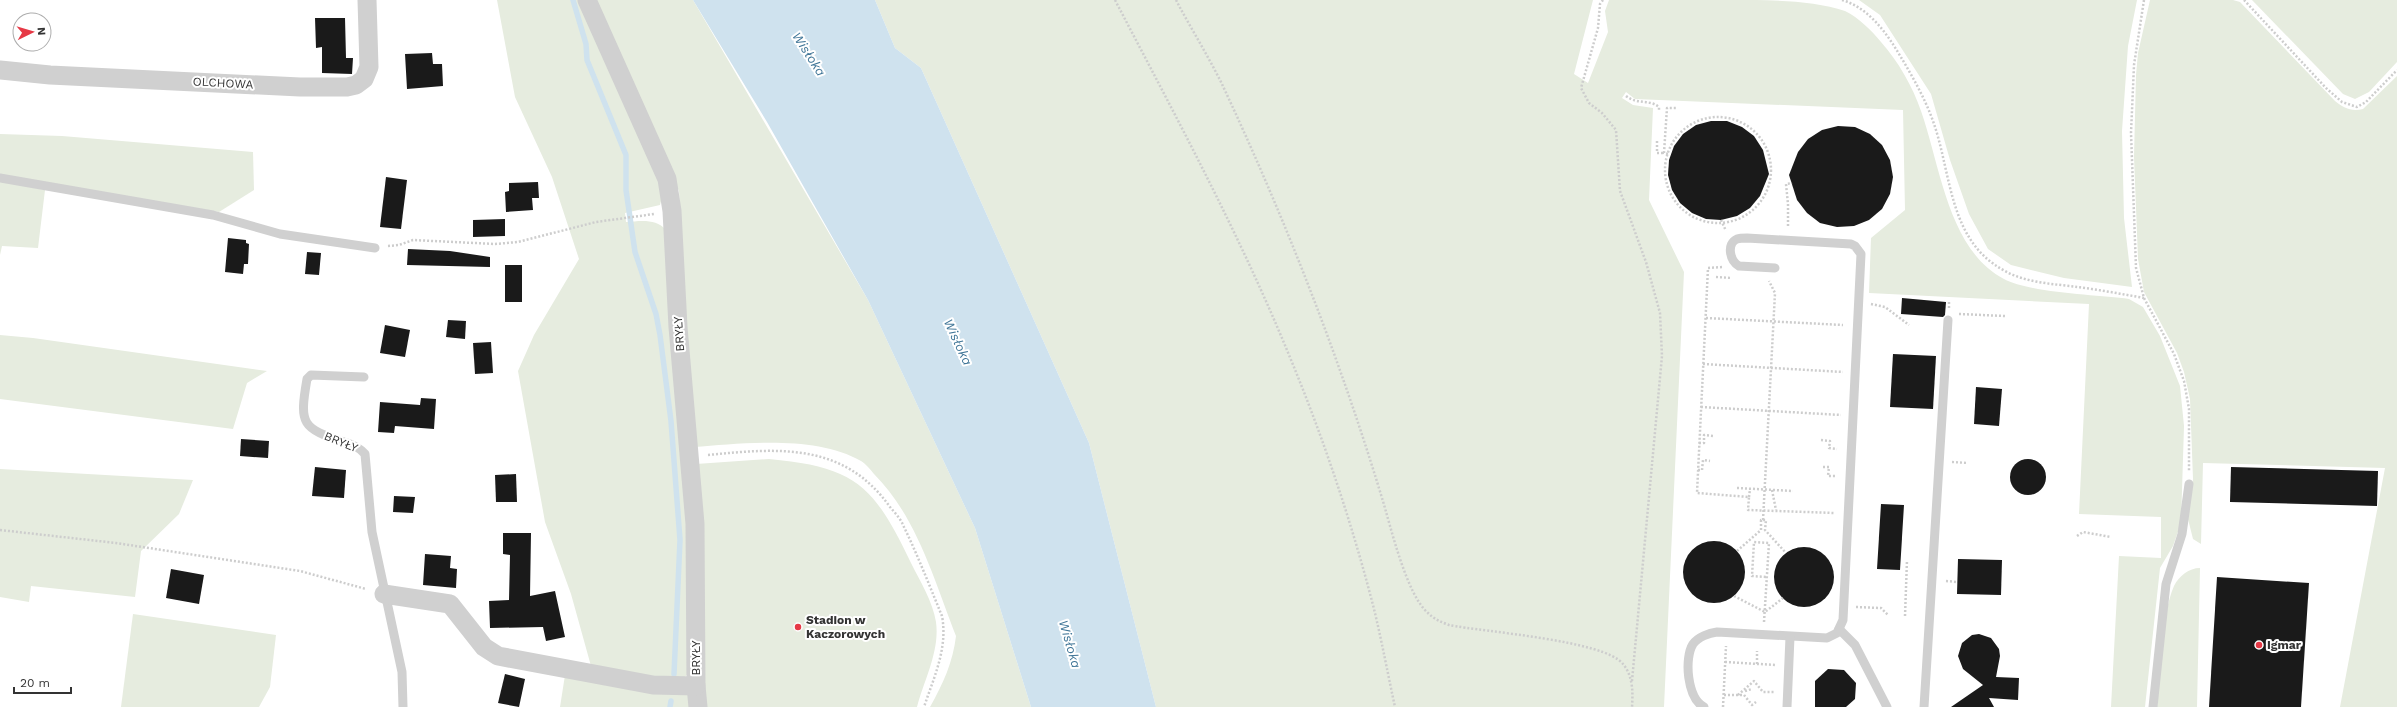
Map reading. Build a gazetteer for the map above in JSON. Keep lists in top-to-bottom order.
{
  "streets": {
    "street": ["OLCHOWA", "BRYŁY"]
  },
  "water": ["Wisłoka"],
  "places": ["Stadion w Kaczorowych", "Igmar"],
  "scale_bar": "20 m",
  "north": "right"
}
